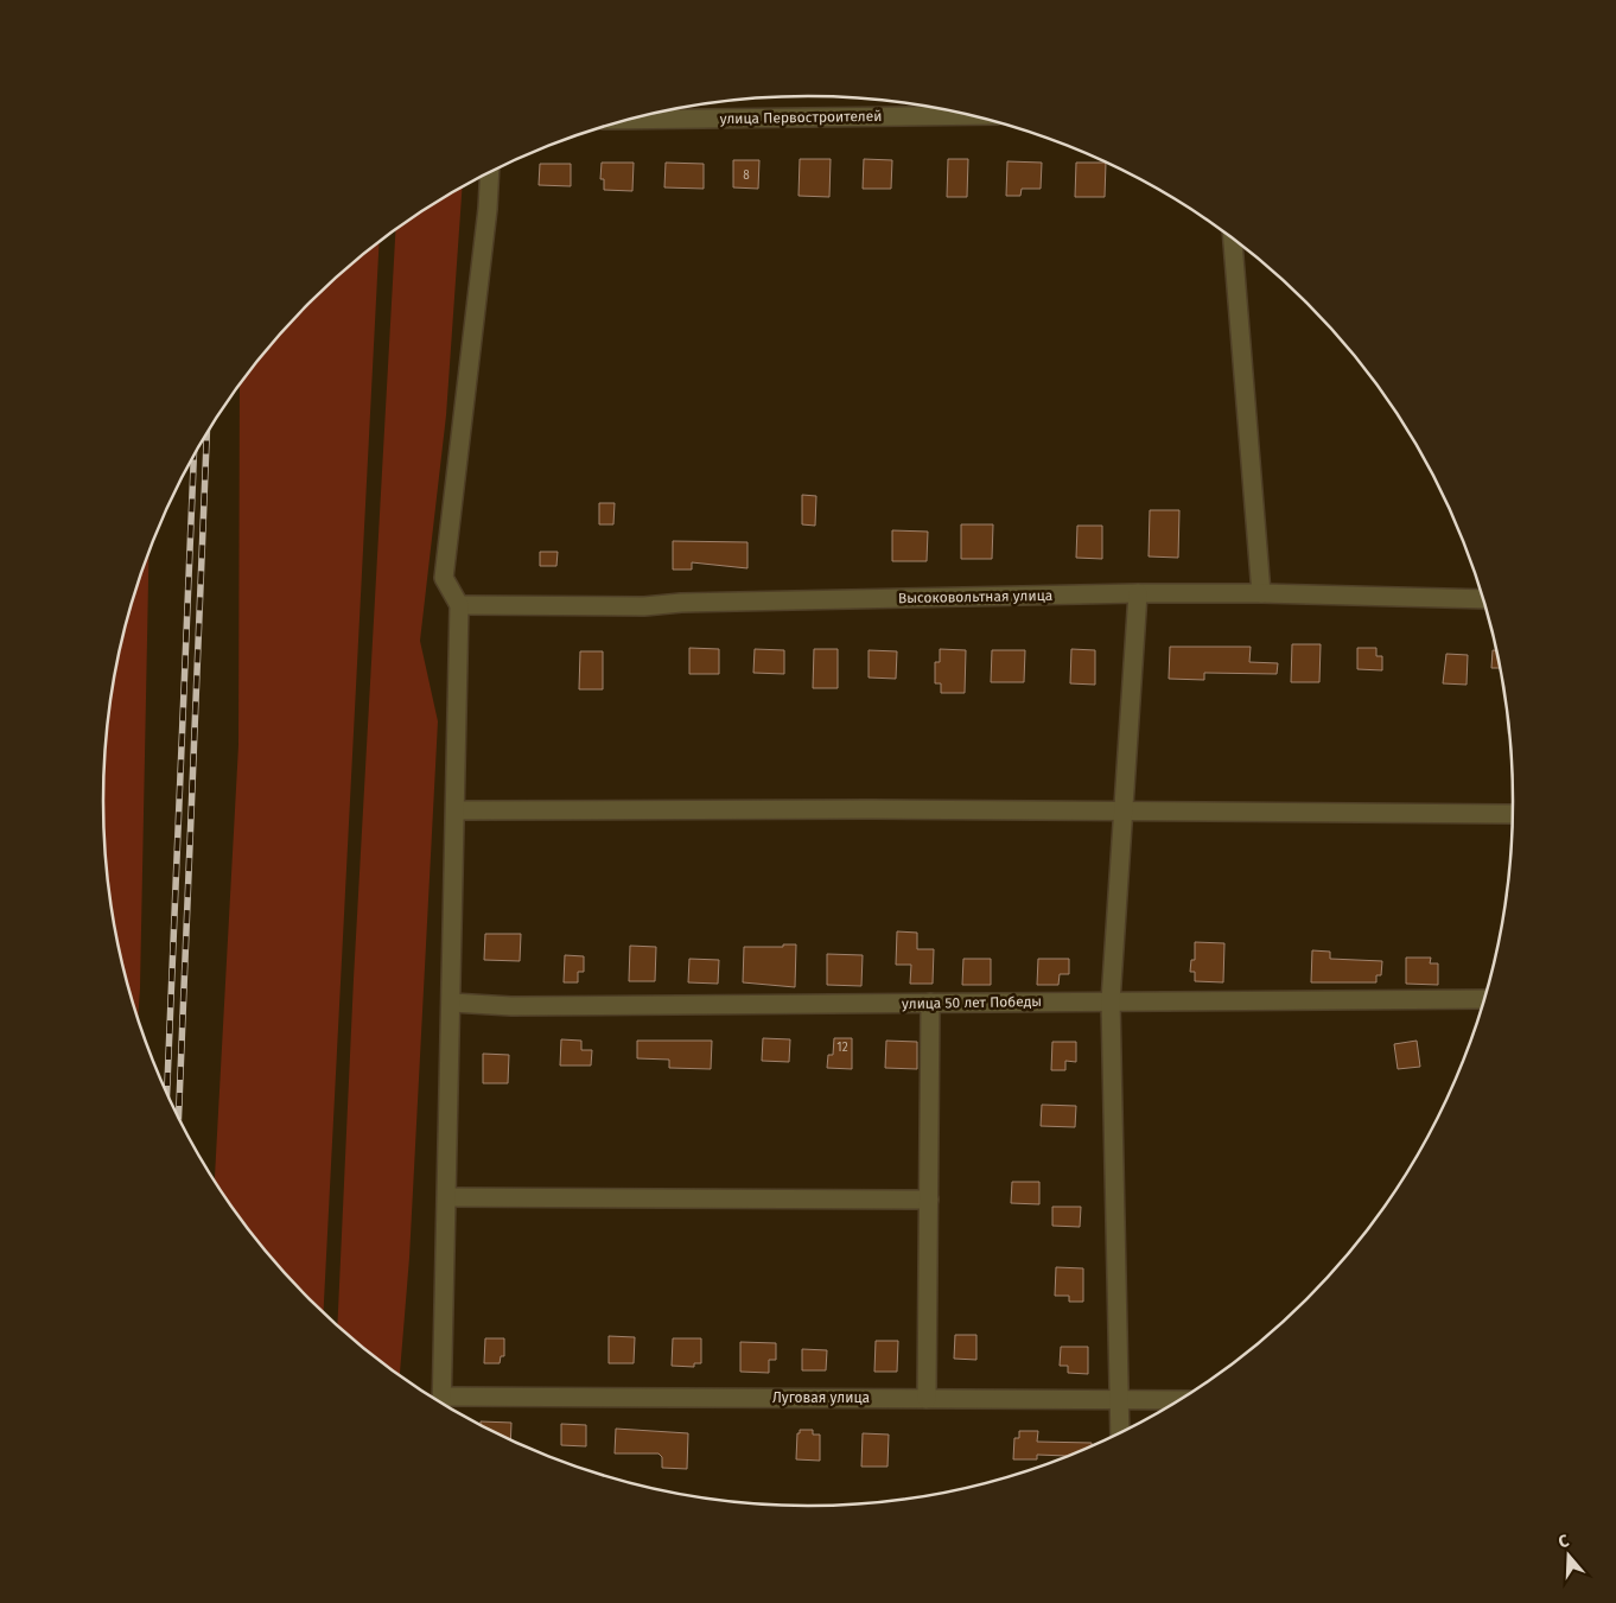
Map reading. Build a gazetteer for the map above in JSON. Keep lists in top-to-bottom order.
{
  "streets": {
    "street": [
      "улица Первостроителей",
      "Высоковольтная улица",
      "улица 50 лет Победы",
      "Луговая улица"
    ]
  },
  "house_numbers": ["8", "12"],
  "north": "top"
}
